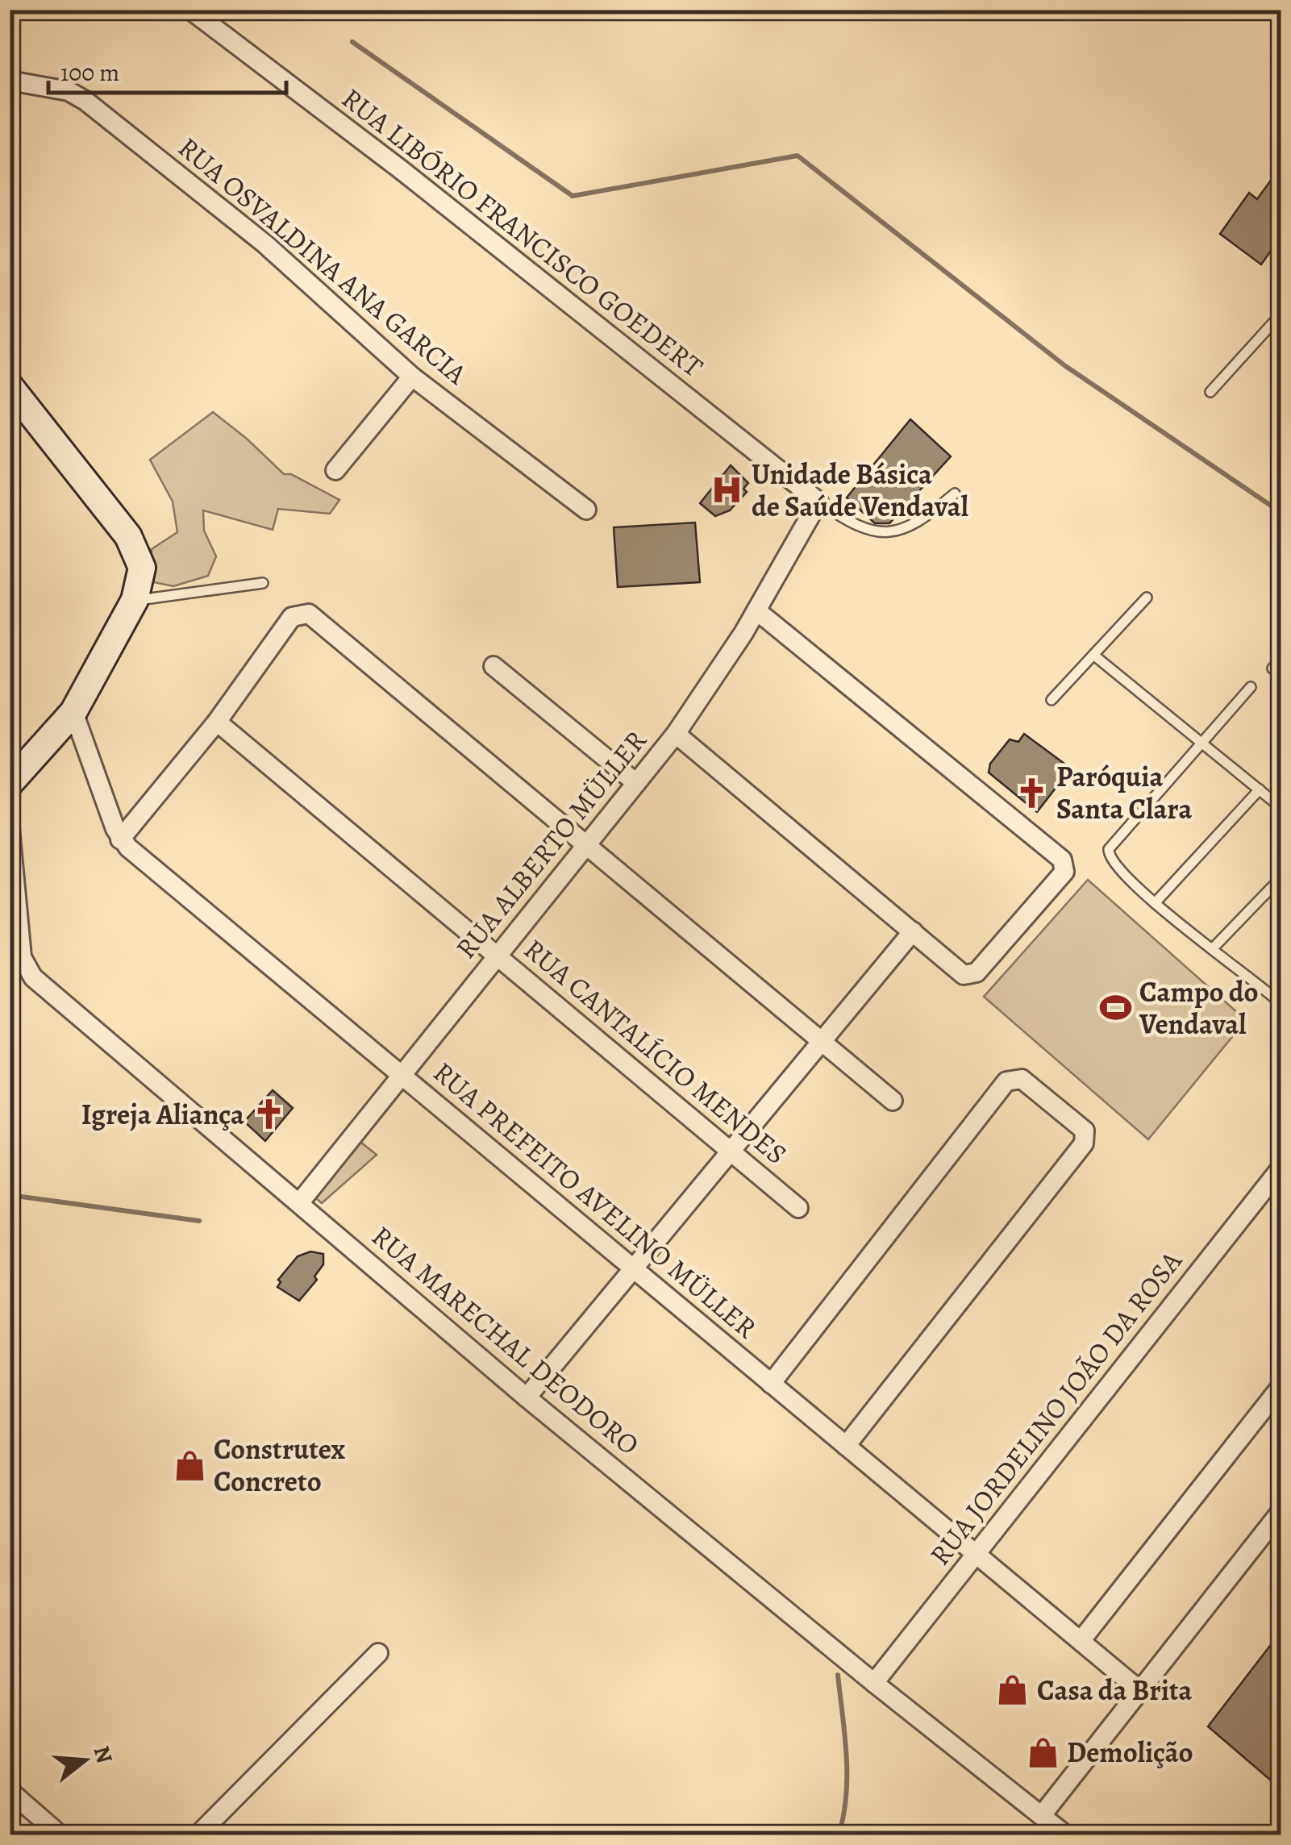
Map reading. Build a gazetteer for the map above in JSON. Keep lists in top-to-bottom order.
{
  "streets": {
    "street": [
      "RUA LIBÓRIO FRANCISCO GOEDERT",
      "RUA OSVALDINA ANA GARCIA",
      "RUA ALBERTO MÜLLER",
      "RUA CANTALÍCIO MENDES",
      "RUA PREFEITO AVELINO MÜLLER",
      "RUA MARECHAL DEODORO",
      "RUA JORDELINO JOÃO DA ROSA"
    ]
  },
  "crossings": [
    ["RUA LIBÓRIO FRANCISCO GOEDERT", "RUA ALBERTO MÜLLER"],
    ["RUA ALBERTO MÜLLER", "RUA CANTALÍCIO MENDES"],
    ["RUA ALBERTO MÜLLER", "RUA PREFEITO AVELINO MÜLLER"],
    ["RUA ALBERTO MÜLLER", "RUA MARECHAL DEODORO"],
    ["RUA PREFEITO AVELINO MÜLLER", "RUA JORDELINO JOÃO DA ROSA"],
    ["RUA MARECHAL DEODORO", "RUA JORDELINO JOÃO DA ROSA"]
  ],
  "places": {
    "hospital": ["Unidade Básica de Saúde Vendaval"],
    "church": ["Paróquia Santa Clara", "Igreja Aliança"],
    "sports": ["Campo do Vendaval"],
    "shop": ["Construtex Concreto", "Casa da Brita", "Demolição"]
  },
  "scale_bar": "100 m",
  "north": "right"
}
